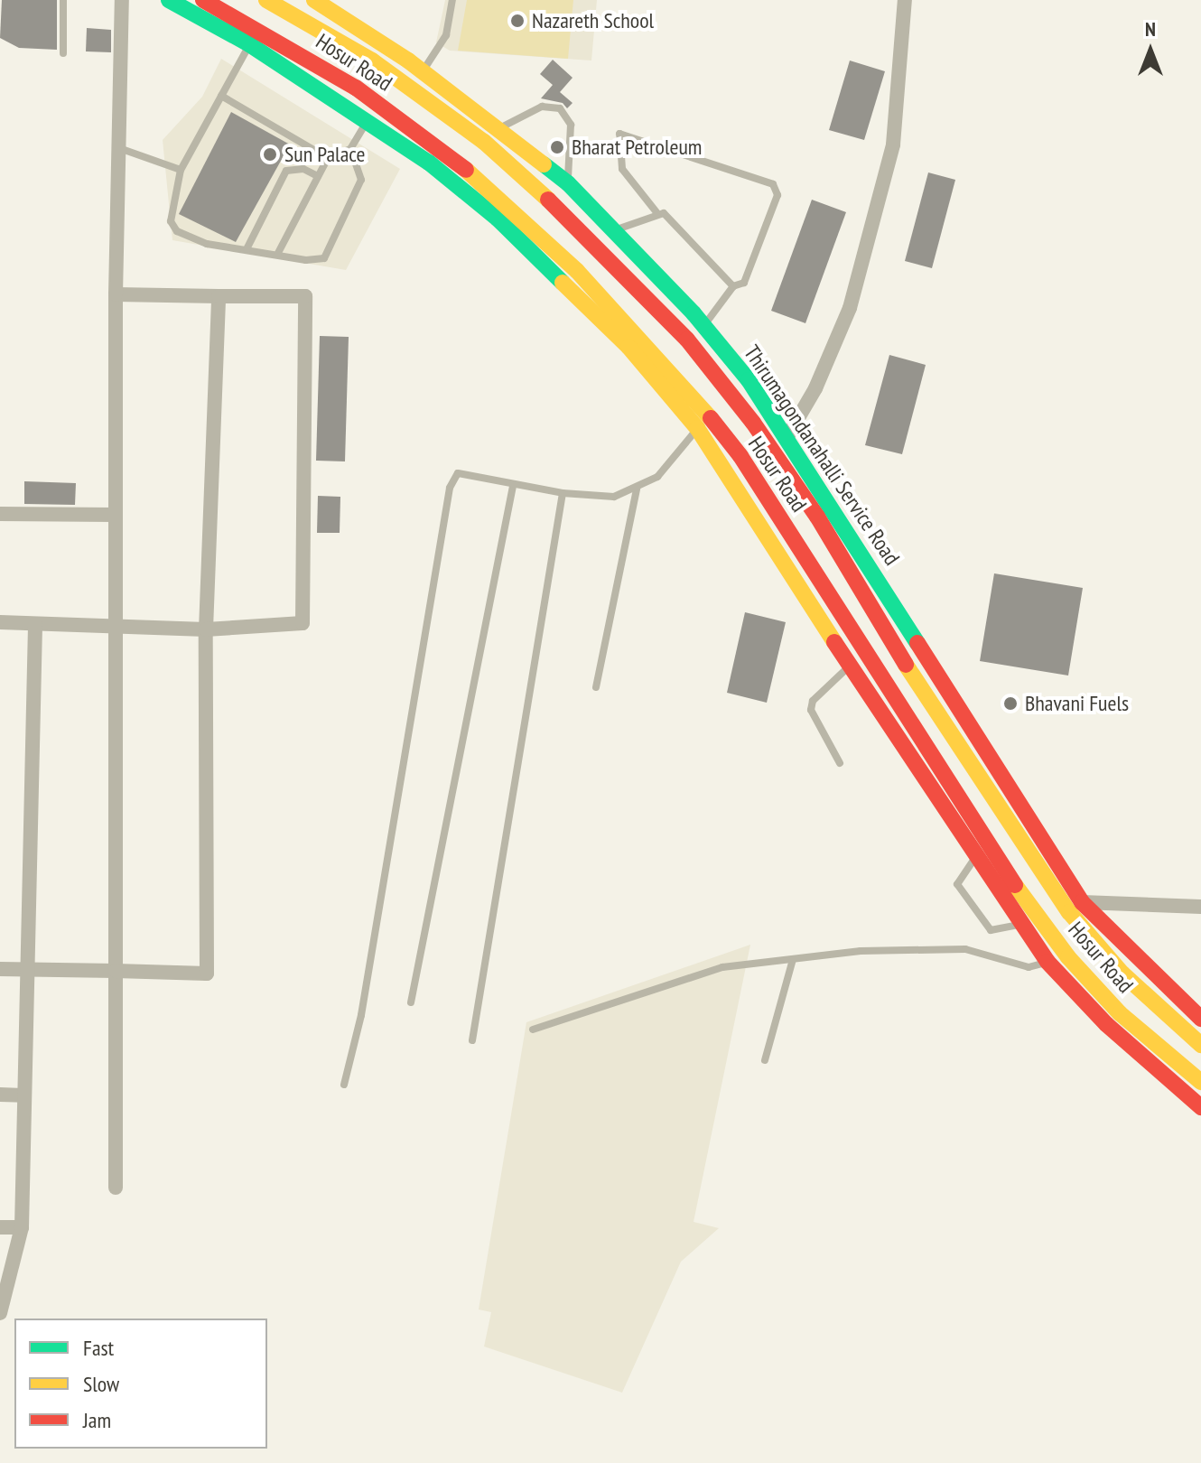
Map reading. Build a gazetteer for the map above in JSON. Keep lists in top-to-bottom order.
{
  "streets": {
    "main road": ["Hosur Road", "Thirumagondanahalli Service Road"]
  },
  "places": [
    "Nazareth School",
    "Bharat Petroleum",
    "Sun Palace",
    "Bhavani Fuels"
  ],
  "legend": ["Fast", "Slow", "Jam"],
  "north": "top"
}
